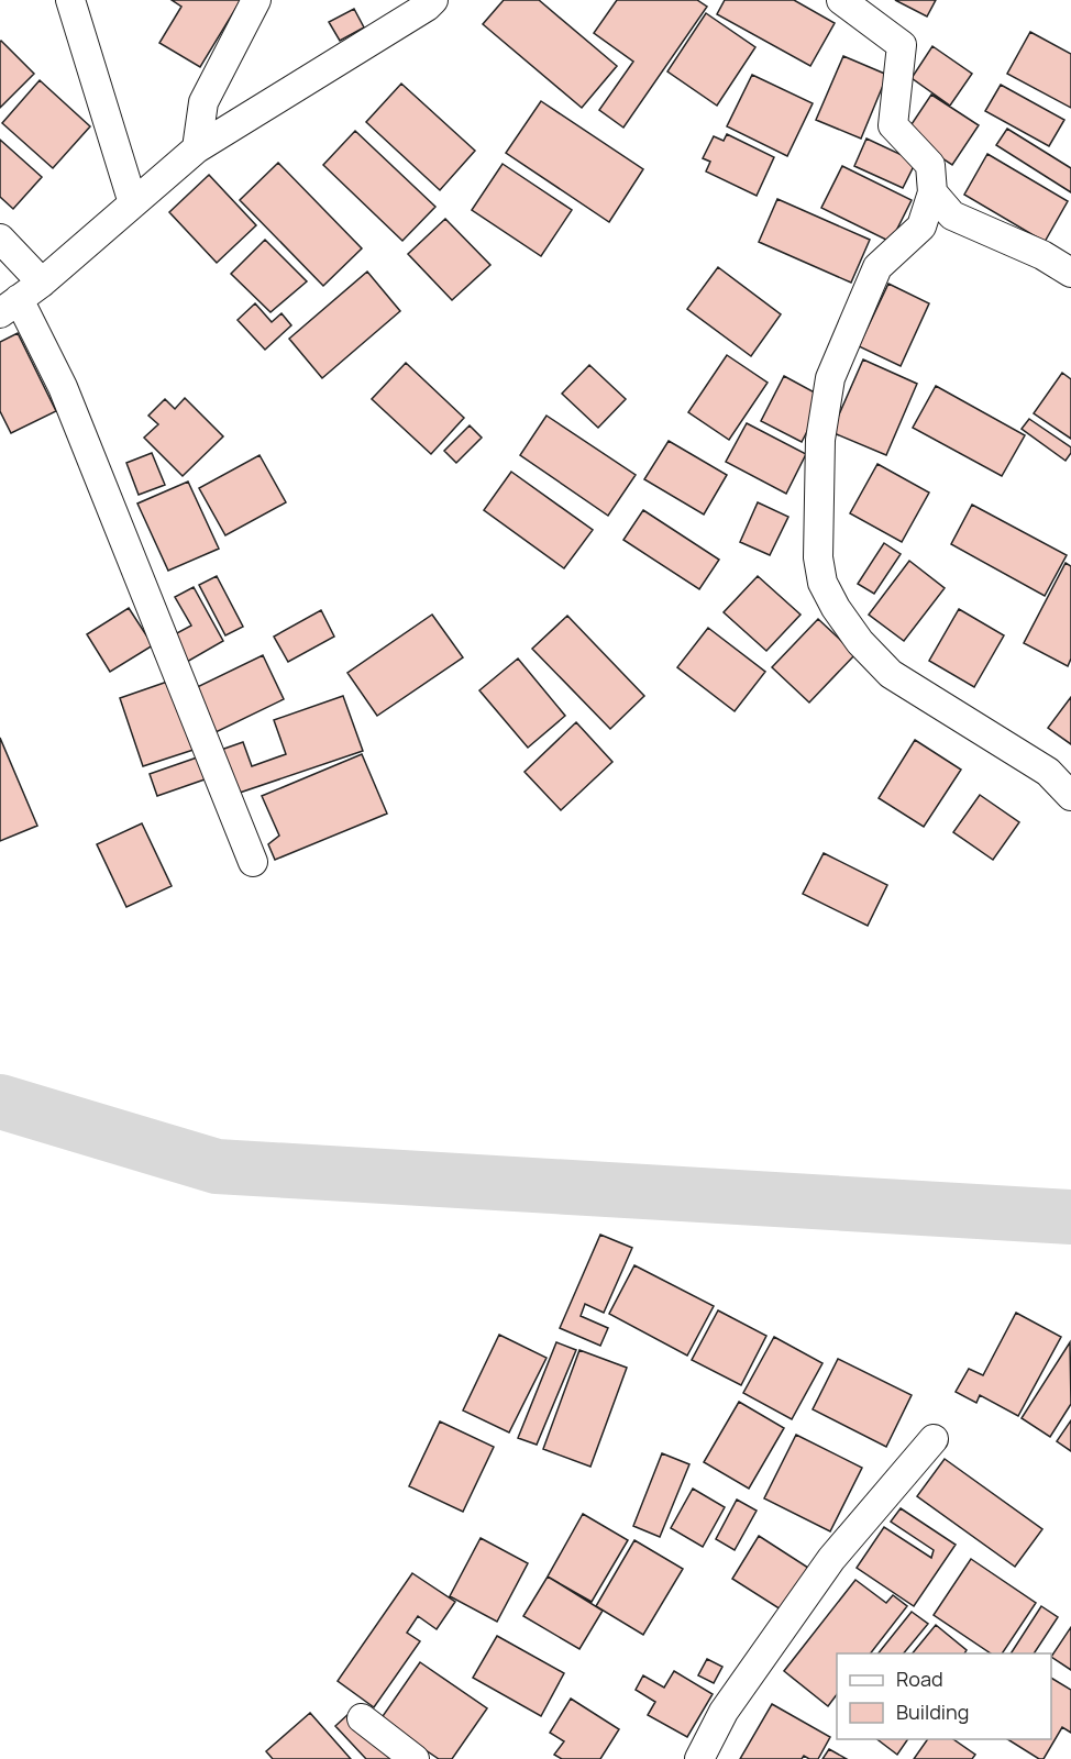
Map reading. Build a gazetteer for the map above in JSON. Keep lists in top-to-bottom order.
{
  "legend": ["Road", "Building"]
}
